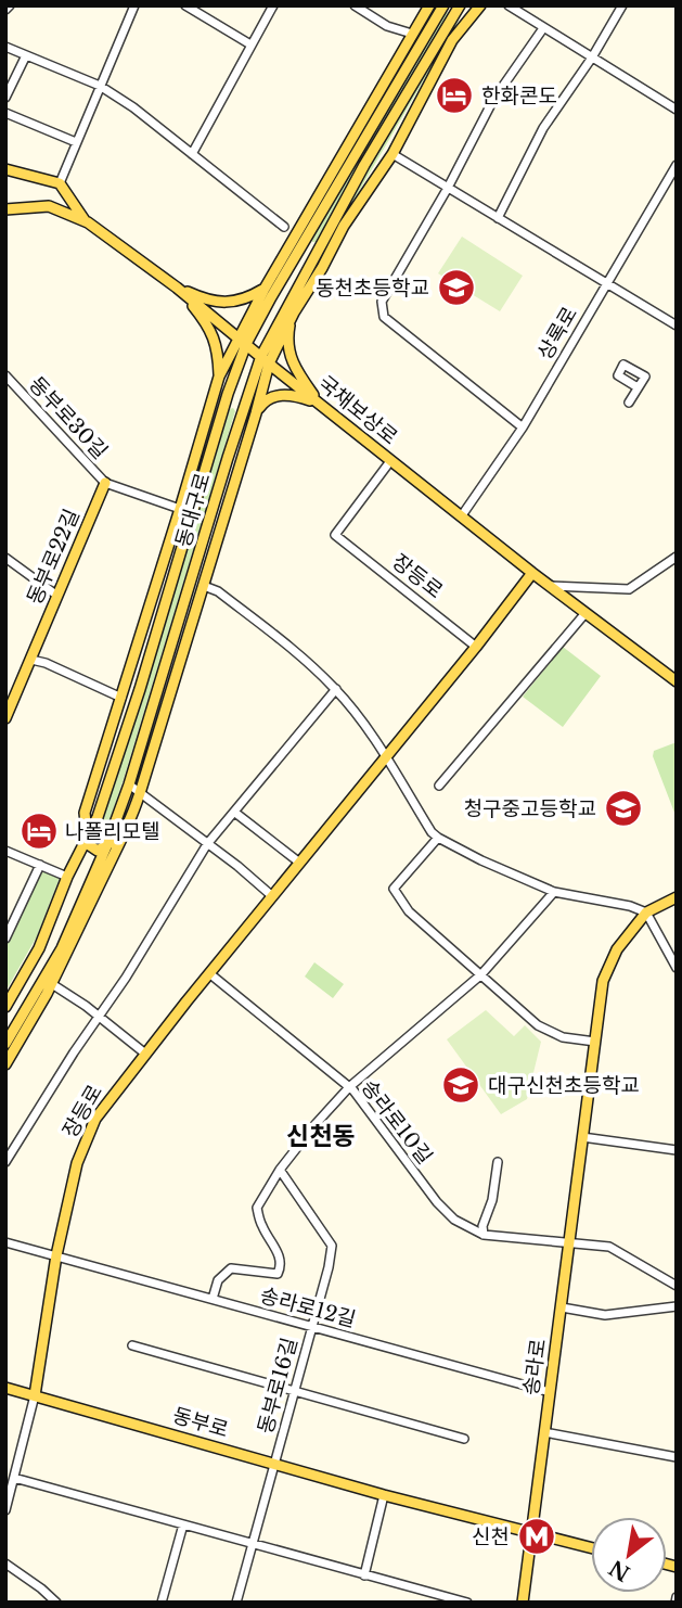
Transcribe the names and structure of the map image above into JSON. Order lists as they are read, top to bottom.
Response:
{
  "streets": {
    "main road": [
      "국채보상로",
      "동대구로",
      "동부로22길",
      "장등로",
      "송라로",
      "동부로"
    ],
    "street": [
      "상록로",
      "동부로30길",
      "송라로10길",
      "송라로12길",
      "동부로16길"
    ]
  },
  "crossings": [
    ["상록로", "국채보상로"],
    ["국채보상로", "동대구로"],
    ["국채보상로", "장등로"],
    ["동부로30길", "동부로22길"],
    ["장등로", "송라로10길"],
    ["장등로", "송라로12길"],
    ["장등로", "동부로"],
    ["송라로10길", "송라로"],
    ["송라로12길", "송라로"],
    ["송라로12길", "동부로16길"],
    ["송라로", "동부로"],
    ["동부로16길", "동부로"]
  ],
  "districts": ["신천동"],
  "places": {
    "hotel": ["한화콘도", "나폴리모텔"],
    "school or university": ["동천초등학교", "청구중고등학교", "대구신천초등학교"],
    "metro station": ["신천"]
  },
  "north": "bottom left"
}
